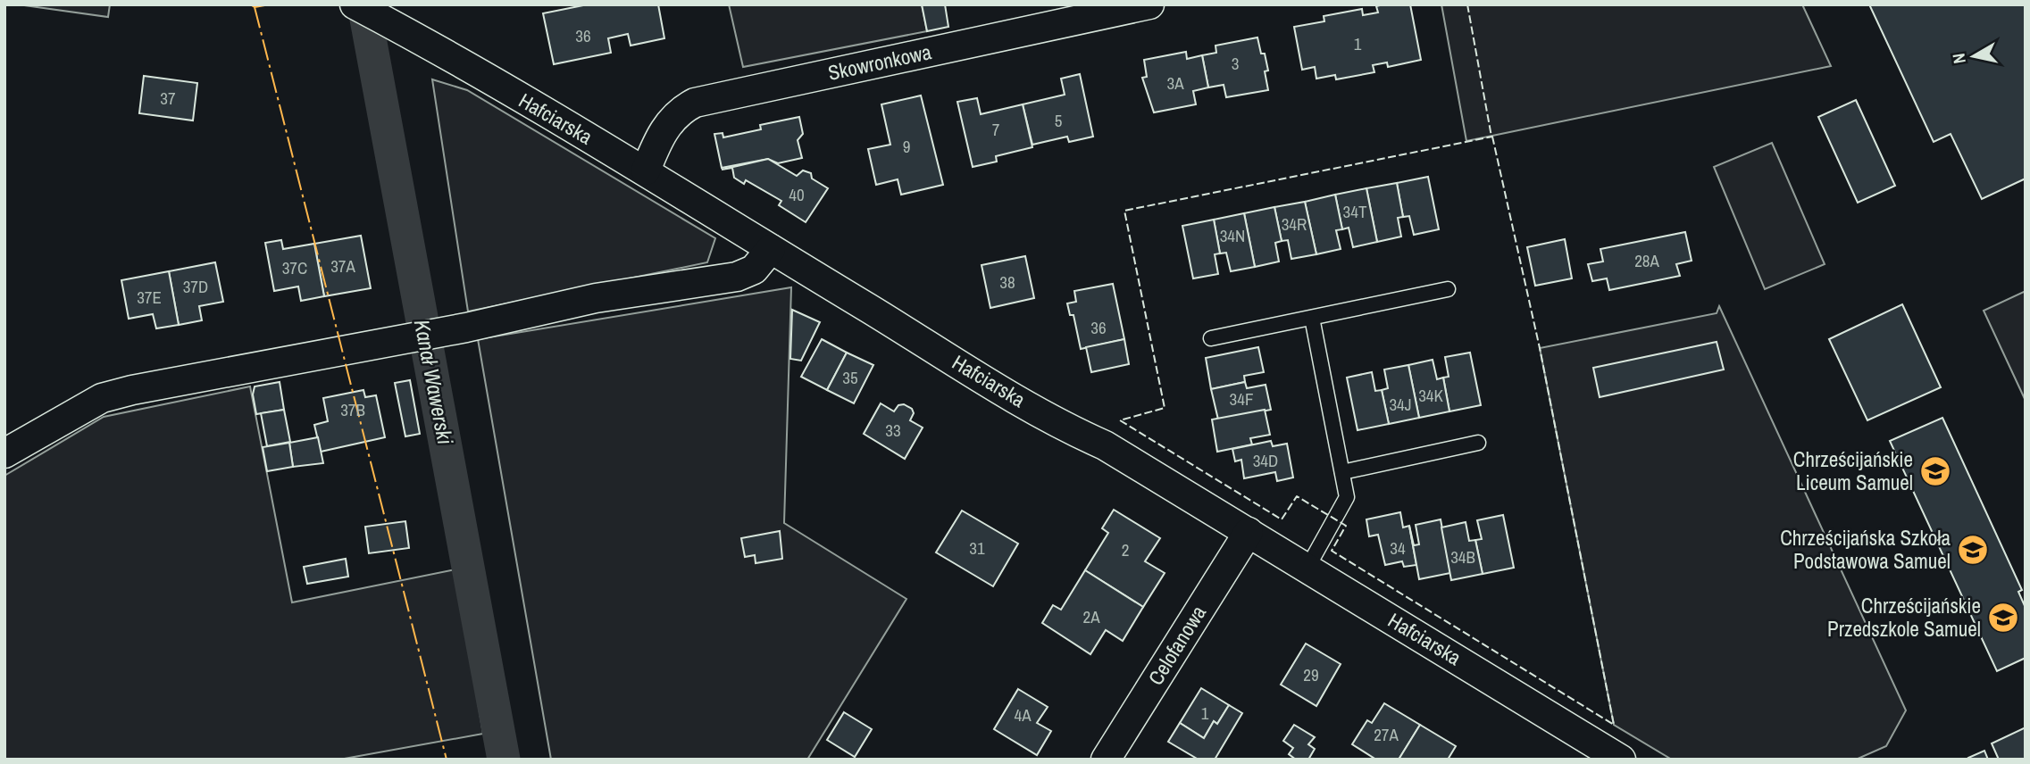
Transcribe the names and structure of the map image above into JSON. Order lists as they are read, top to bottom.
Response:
{
  "streets": {
    "street": ["Skowronkowa", "Hafciarska", "Celofanowa"]
  },
  "crossings": [
    ["Skowronkowa", "Hafciarska"],
    ["Hafciarska", "Celofanowa"]
  ],
  "water": ["Kanał Wawerski"],
  "places": {
    "school or university": ["Chrześcijańskie Liceum Samuel", "Chrześcijańska Szkoła Podstawowa Samuel", "Chrześcijańskie Przedszkole Samuel"]
  },
  "house_numbers": [
    "36",
    "1",
    "3",
    "3A",
    "37",
    "5",
    "7",
    "9",
    "40",
    "34T",
    "34R",
    "34N",
    "28A",
    "37A",
    "37C",
    "38",
    "37D",
    "37E",
    "36",
    "35",
    "34K",
    "34F",
    "34J",
    "37B",
    "33",
    "34D",
    "31",
    "34",
    "2",
    "34B",
    "2A",
    "29",
    "1",
    "4A",
    "27A"
  ],
  "north": "left"
}
